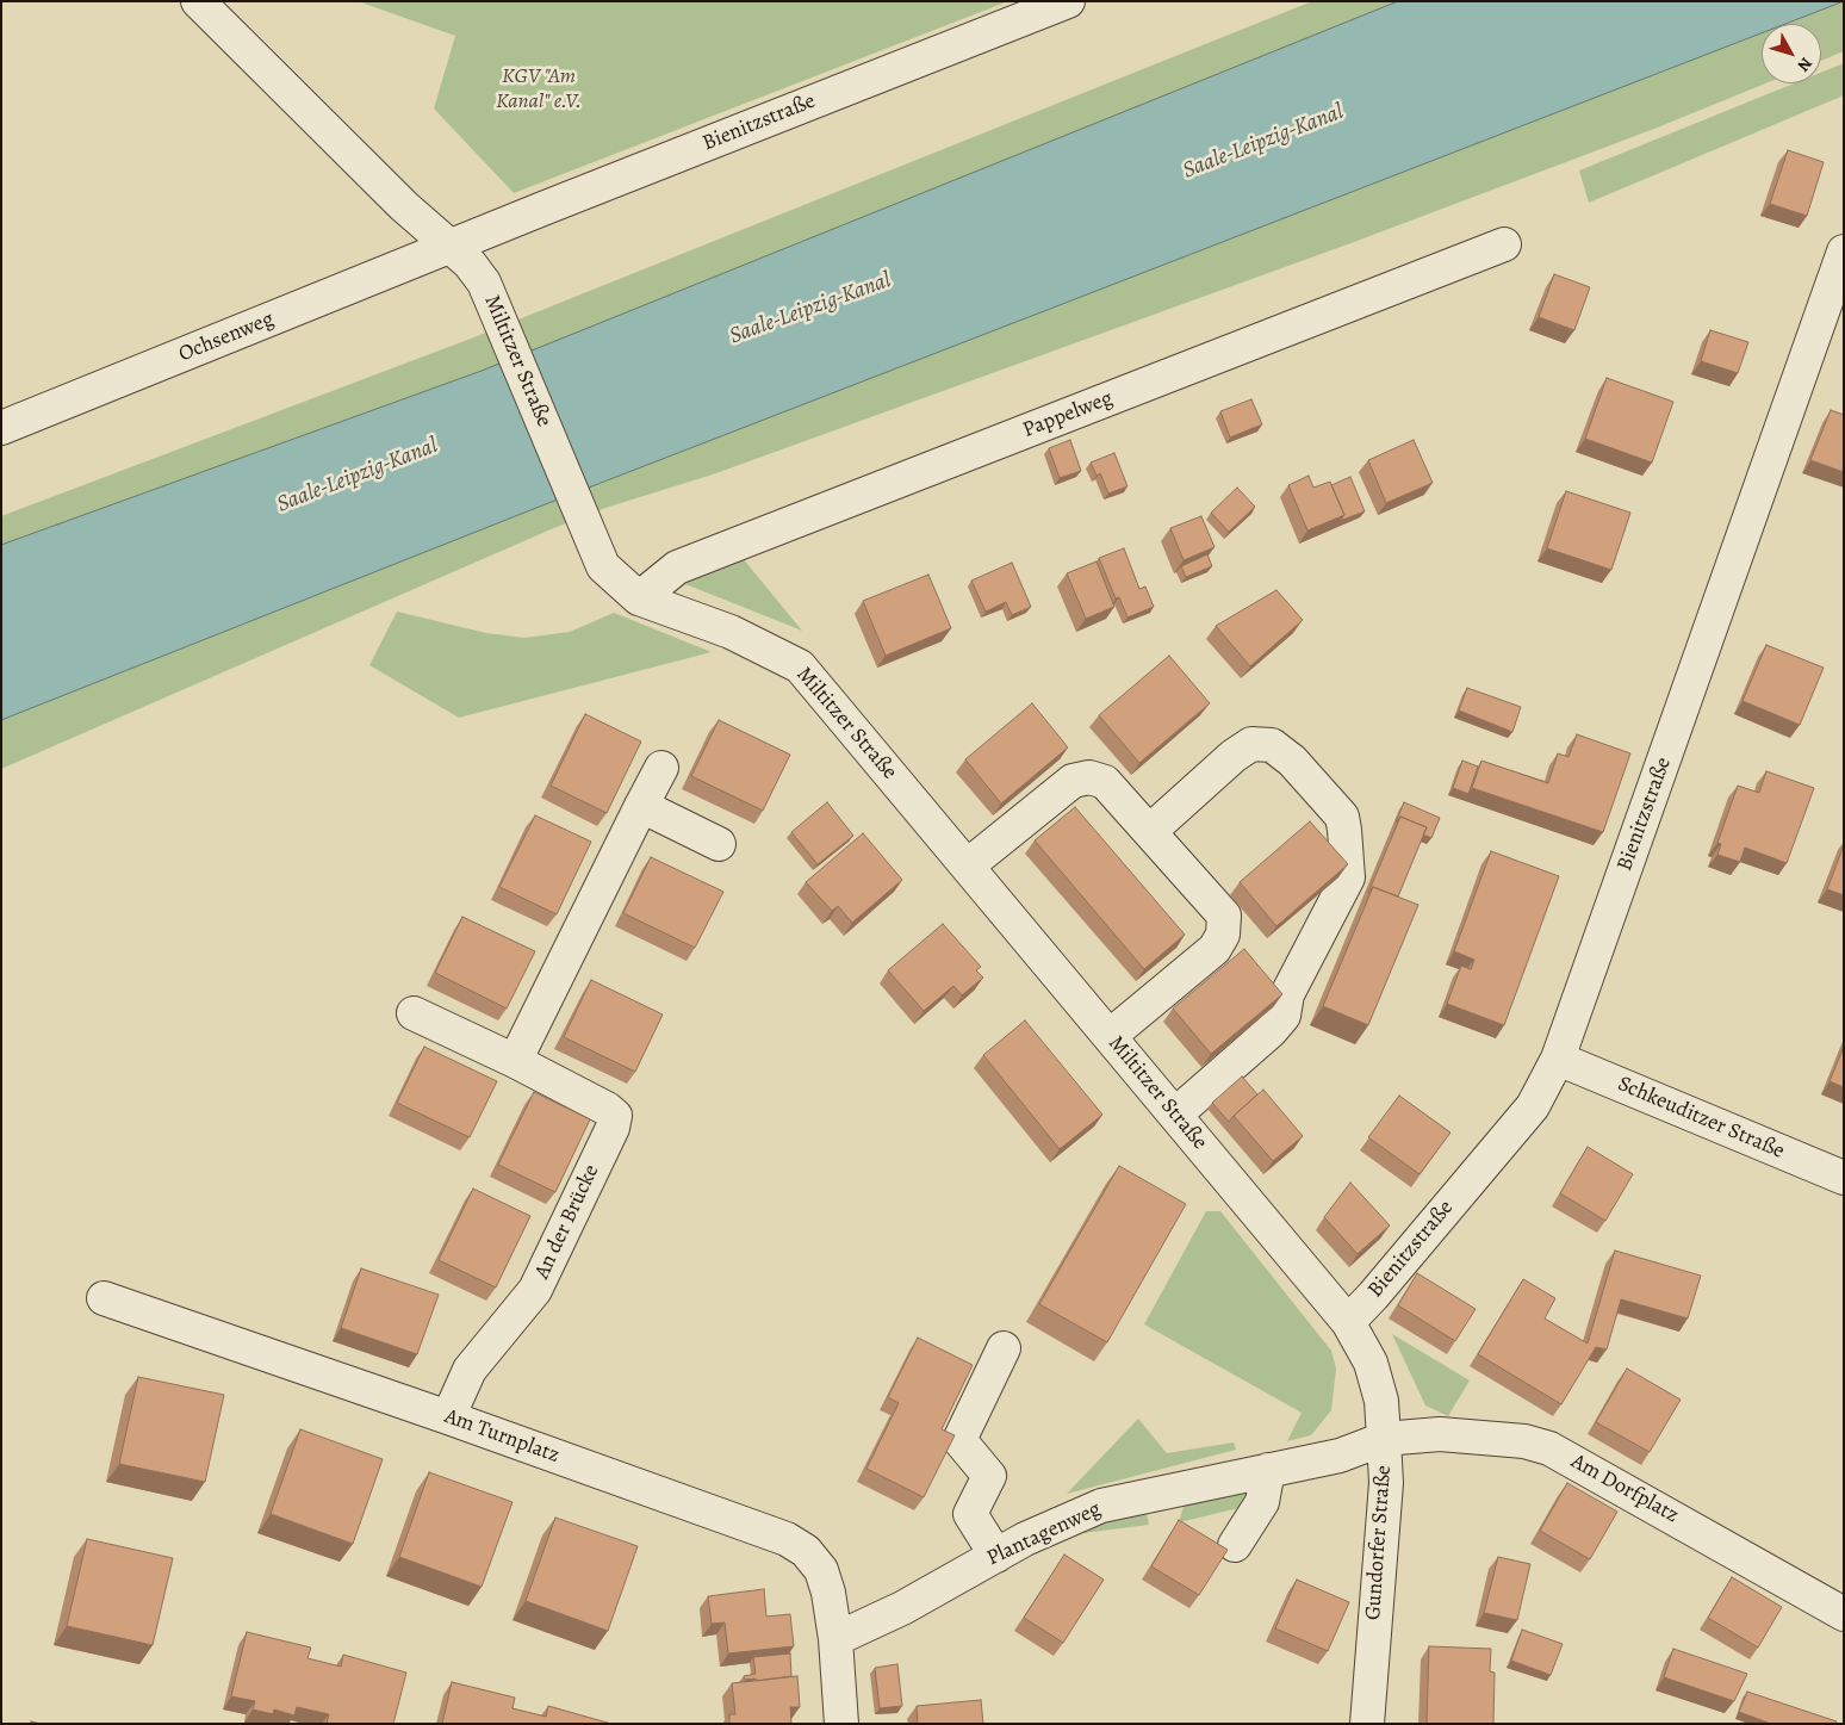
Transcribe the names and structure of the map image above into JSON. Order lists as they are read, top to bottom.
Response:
{
  "streets": {
    "street": [
      "Bienitzstraße",
      "Ochsenweg",
      "Miltitzer Straße",
      "Pappelweg",
      "Schkeuditzer Straße",
      "An der Brücke",
      "Am Turnplatz",
      "Am Dorfplatz",
      "Plantagenweg",
      "Gundorfer Straße"
    ]
  },
  "crossings": [
    ["Bienitzstraße", "Ochsenweg"],
    ["Bienitzstraße", "Miltitzer Straße"],
    ["Bienitzstraße", "Schkeuditzer Straße"],
    ["Ochsenweg", "Miltitzer Straße"],
    ["Miltitzer Straße", "Pappelweg"],
    ["Miltitzer Straße", "Gundorfer Straße"],
    ["An der Brücke", "Am Turnplatz"],
    ["Am Turnplatz", "Plantagenweg"],
    ["Am Dorfplatz", "Plantagenweg"],
    ["Am Dorfplatz", "Gundorfer Straße"],
    ["Plantagenweg", "Gundorfer Straße"]
  ],
  "water": ["Saale-Leipzig-Kanal"],
  "parks": ["KGV \"Am Kanal\" e.V."],
  "north": "bottom right"
}
